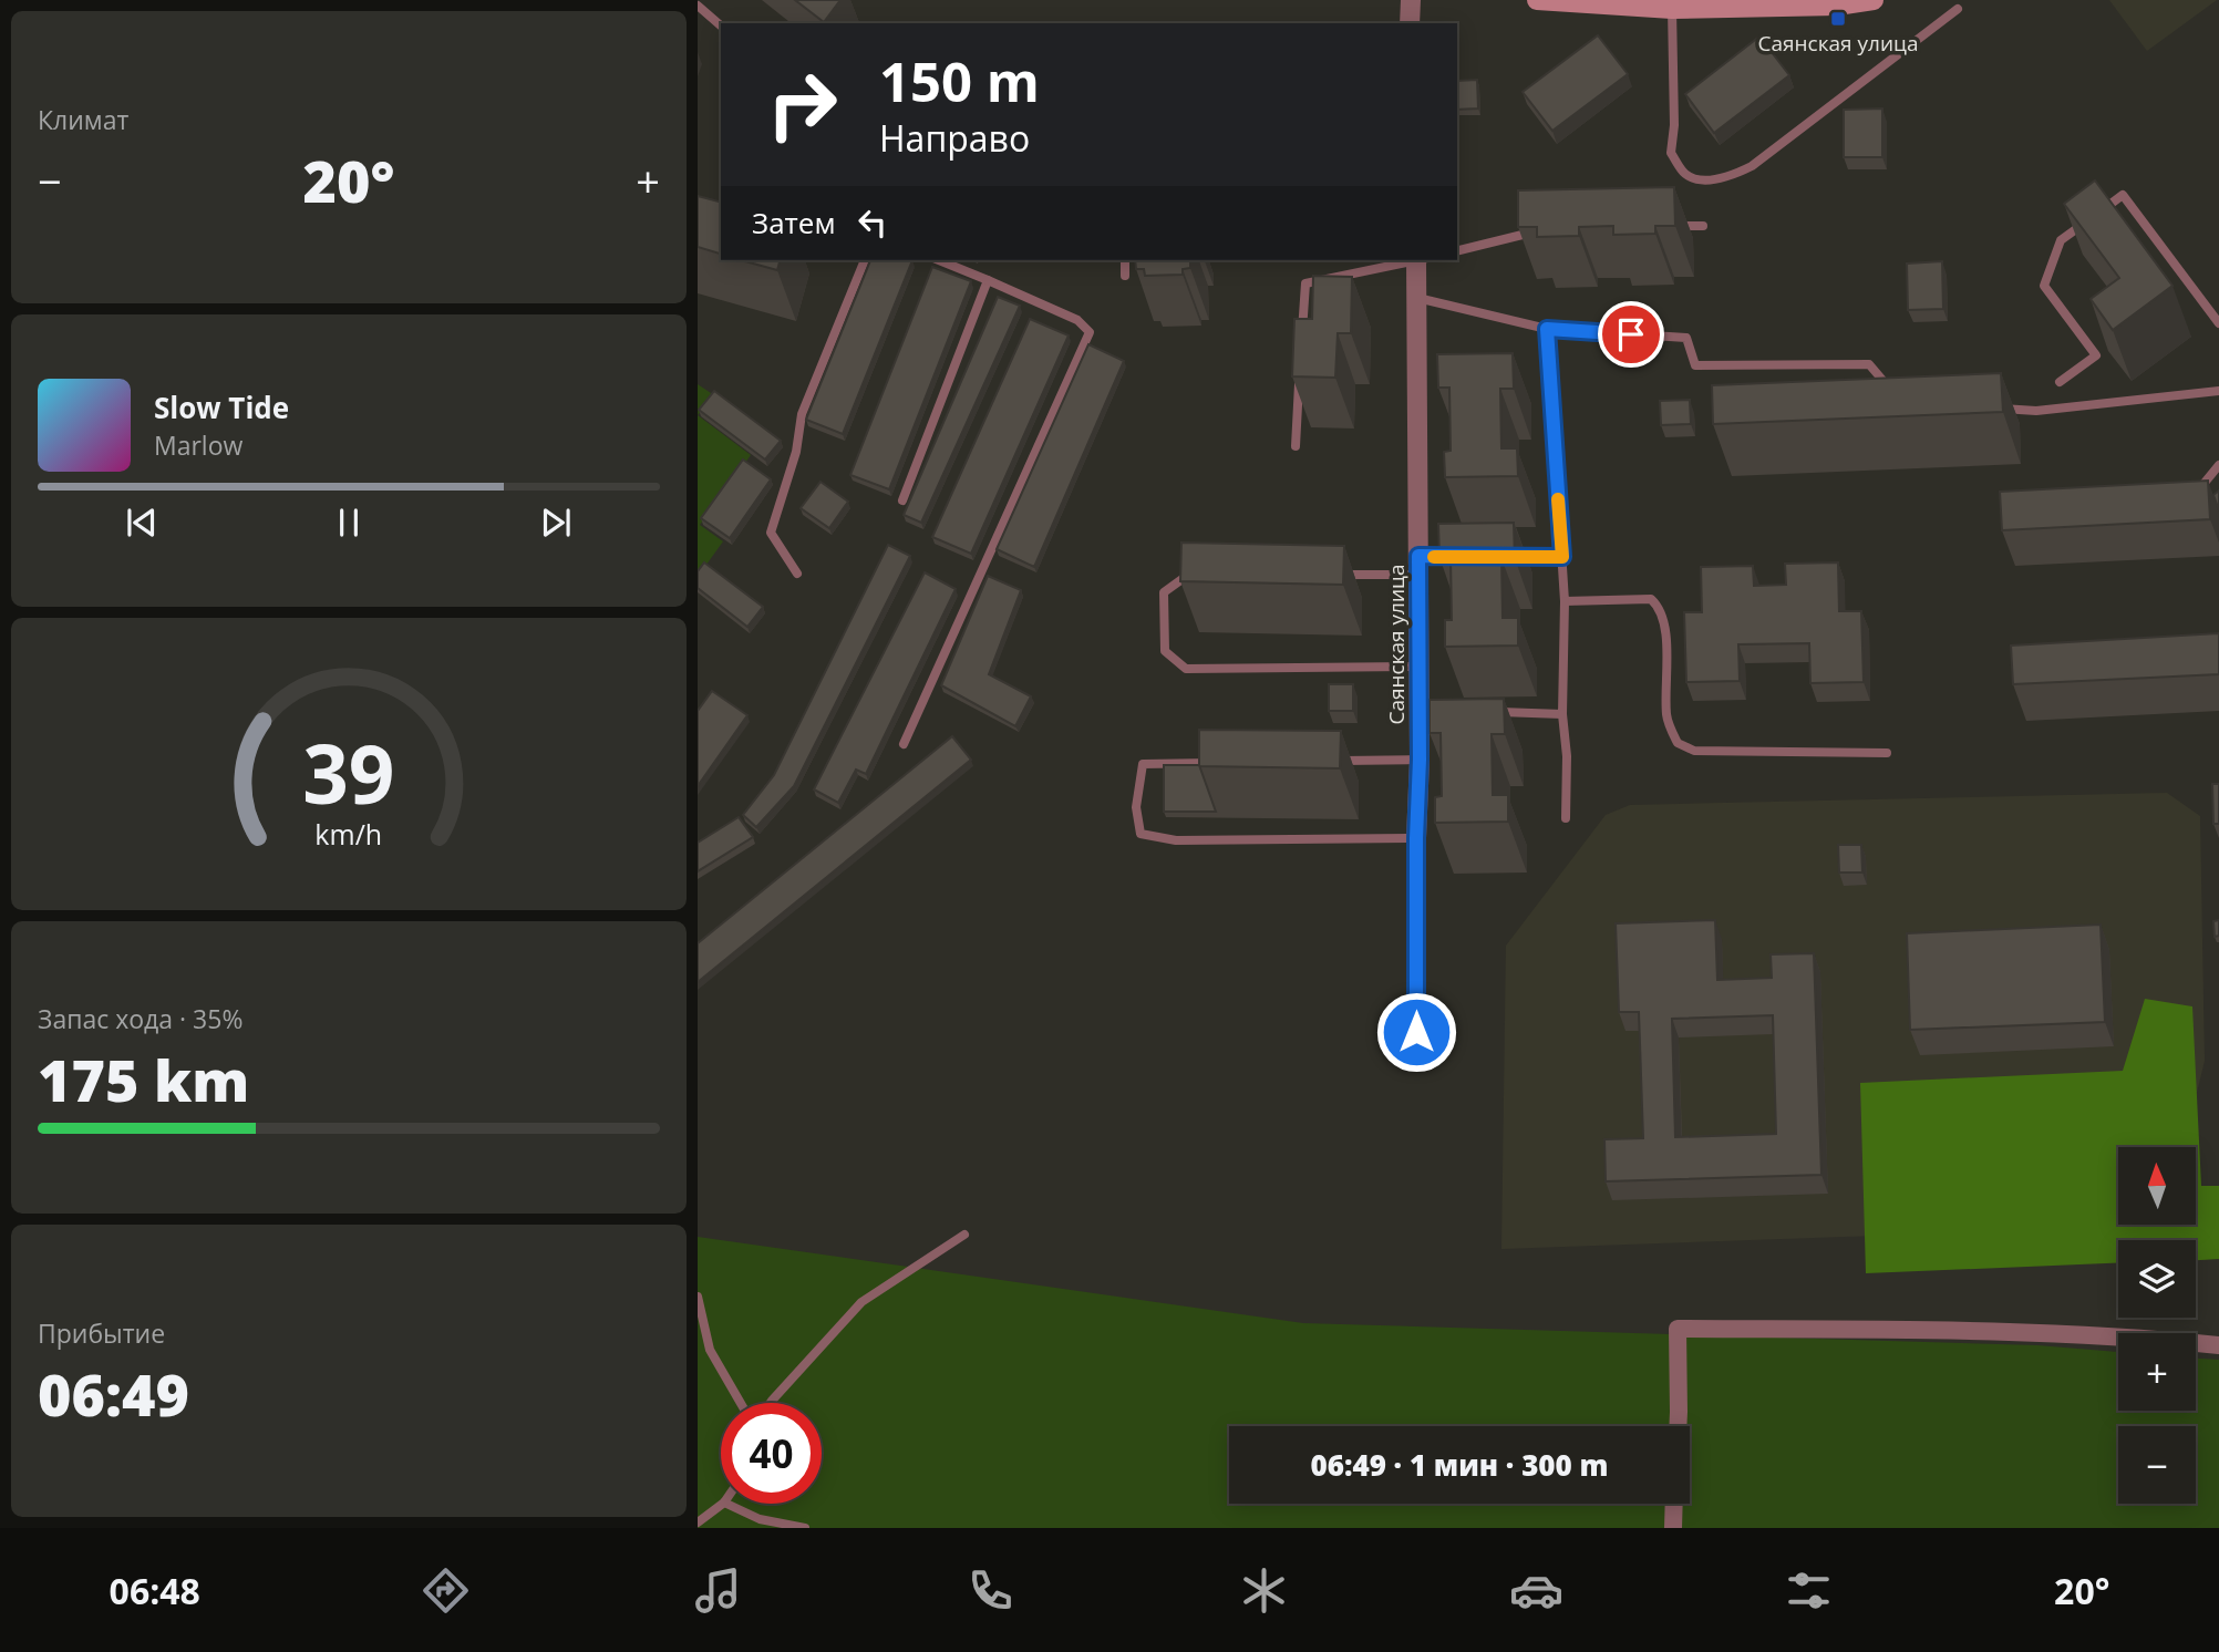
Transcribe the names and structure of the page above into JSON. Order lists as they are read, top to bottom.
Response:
{
  "streets": {
    "street": ["Саянская улица"]
  },
  "places": {
    "transit": ["Саянская улица"]
  },
  "north": "top",
  "page": {
    "tile": [
      "Климат",
      ["Запас хода · 35%", "175 km"],
      ["Прибытие", "06:49"]
    ],
    "turn": ["150 m", "Направо"],
    "heat": ["−", "20°", "+"],
    "then": "Затем",
    "song": ["Slow Tide", "Marlow"],
    "map_buttons": ["+", "−"],
    "limit": "40",
    "trip": "06:49 · 1 мин · 300 m",
    "tabs": ["06:48", "20°"],
    "gauge": ["39", "km/h"]
  }
}
